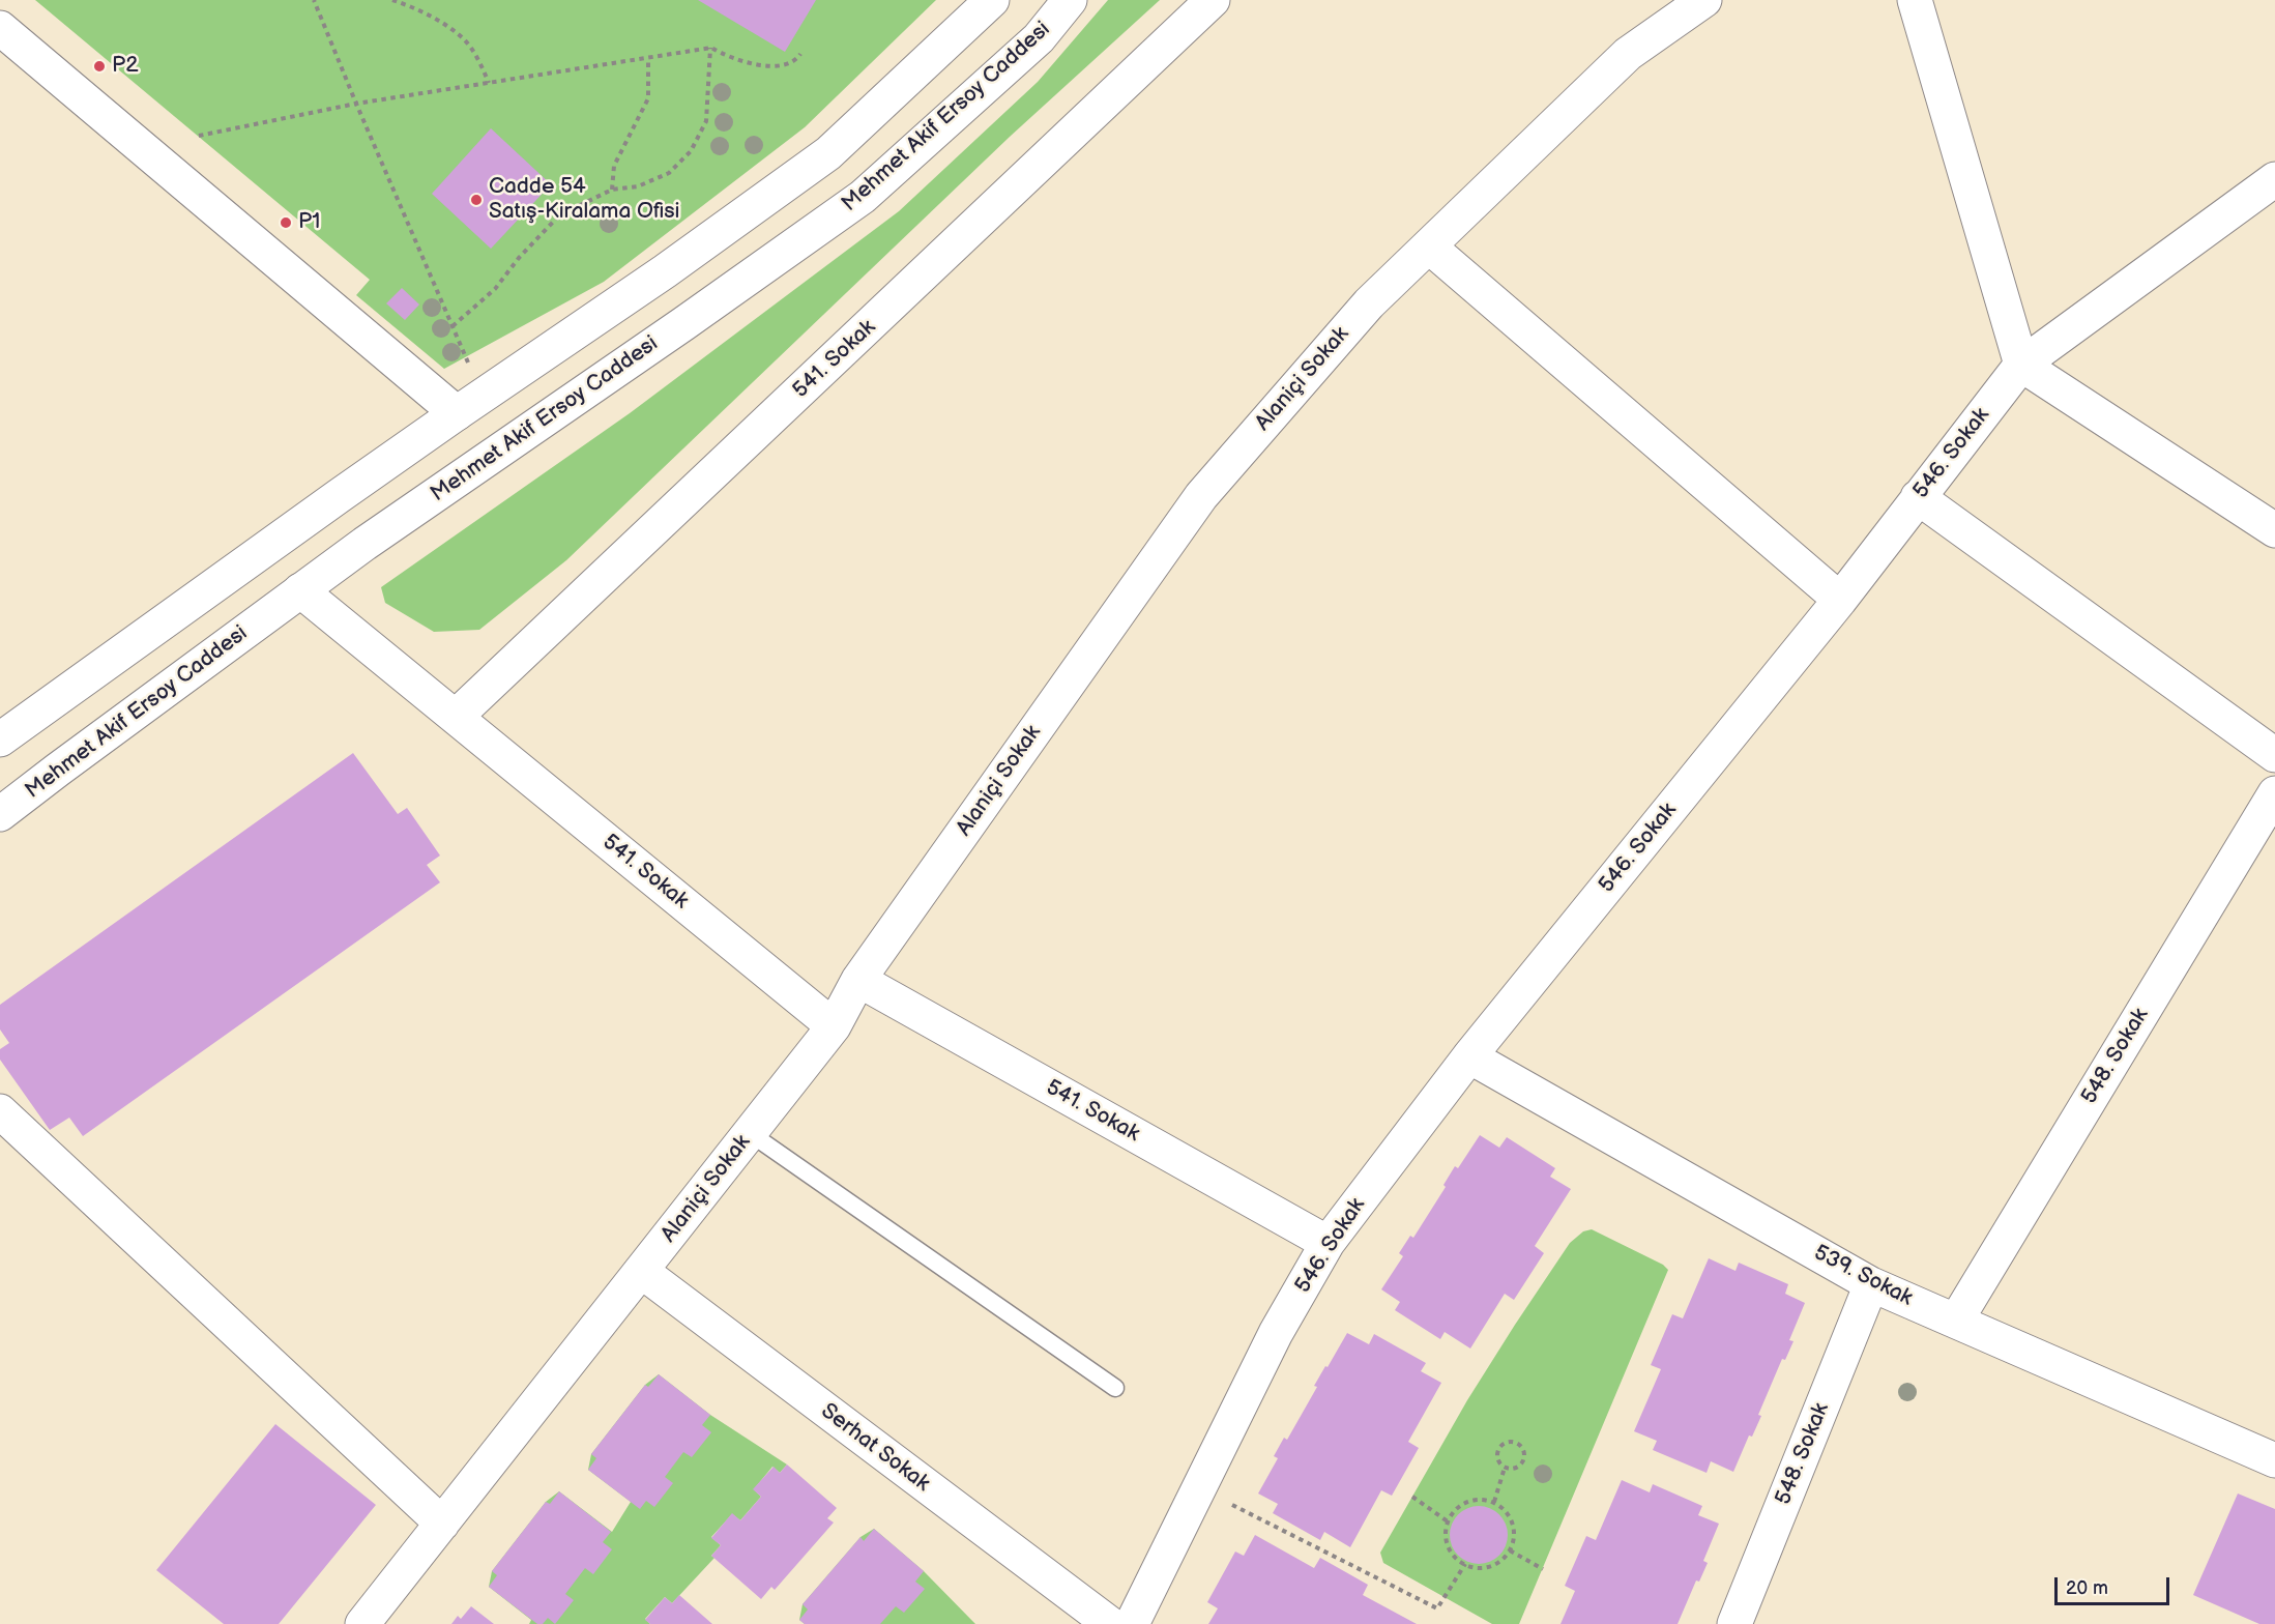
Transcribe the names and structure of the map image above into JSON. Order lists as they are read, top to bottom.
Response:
{
  "streets": {
    "street": [
      "Mehmet Akif Ersoy Caddesi",
      "541. Sokak",
      "Alaniçi Sokak",
      "546. Sokak",
      "548. Sokak",
      "539. Sokak",
      "Serhat Sokak"
    ]
  },
  "crossings": [
    ["Mehmet Akif Ersoy Caddesi", "541. Sokak"],
    ["541. Sokak", "Alaniçi Sokak"],
    ["541. Sokak", "546. Sokak"],
    ["Alaniçi Sokak", "Serhat Sokak"],
    ["546. Sokak", "539. Sokak"],
    ["548. Sokak", "539. Sokak"]
  ],
  "places": ["P2", "Cadde 54 Satış-Kiralama Ofisi", "P1"],
  "scale_bar": "20 m"
}
